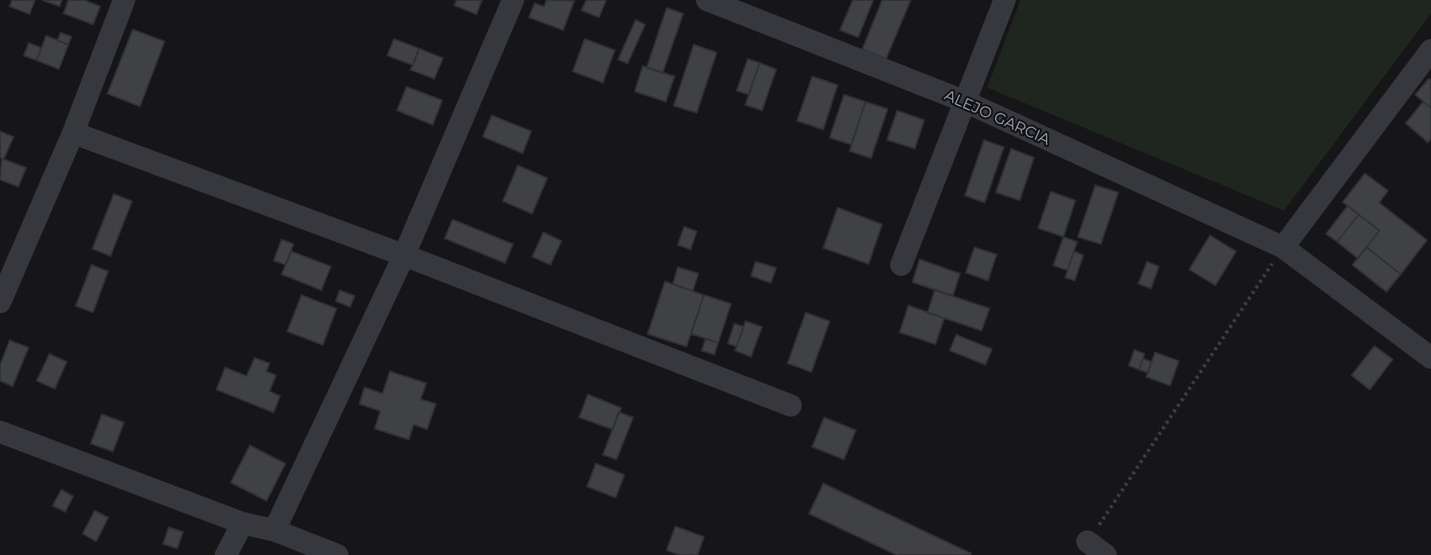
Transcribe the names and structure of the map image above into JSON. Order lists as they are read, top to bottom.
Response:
{
  "streets": {
    "street": ["ALEJO GARCIA"]
  }
}
